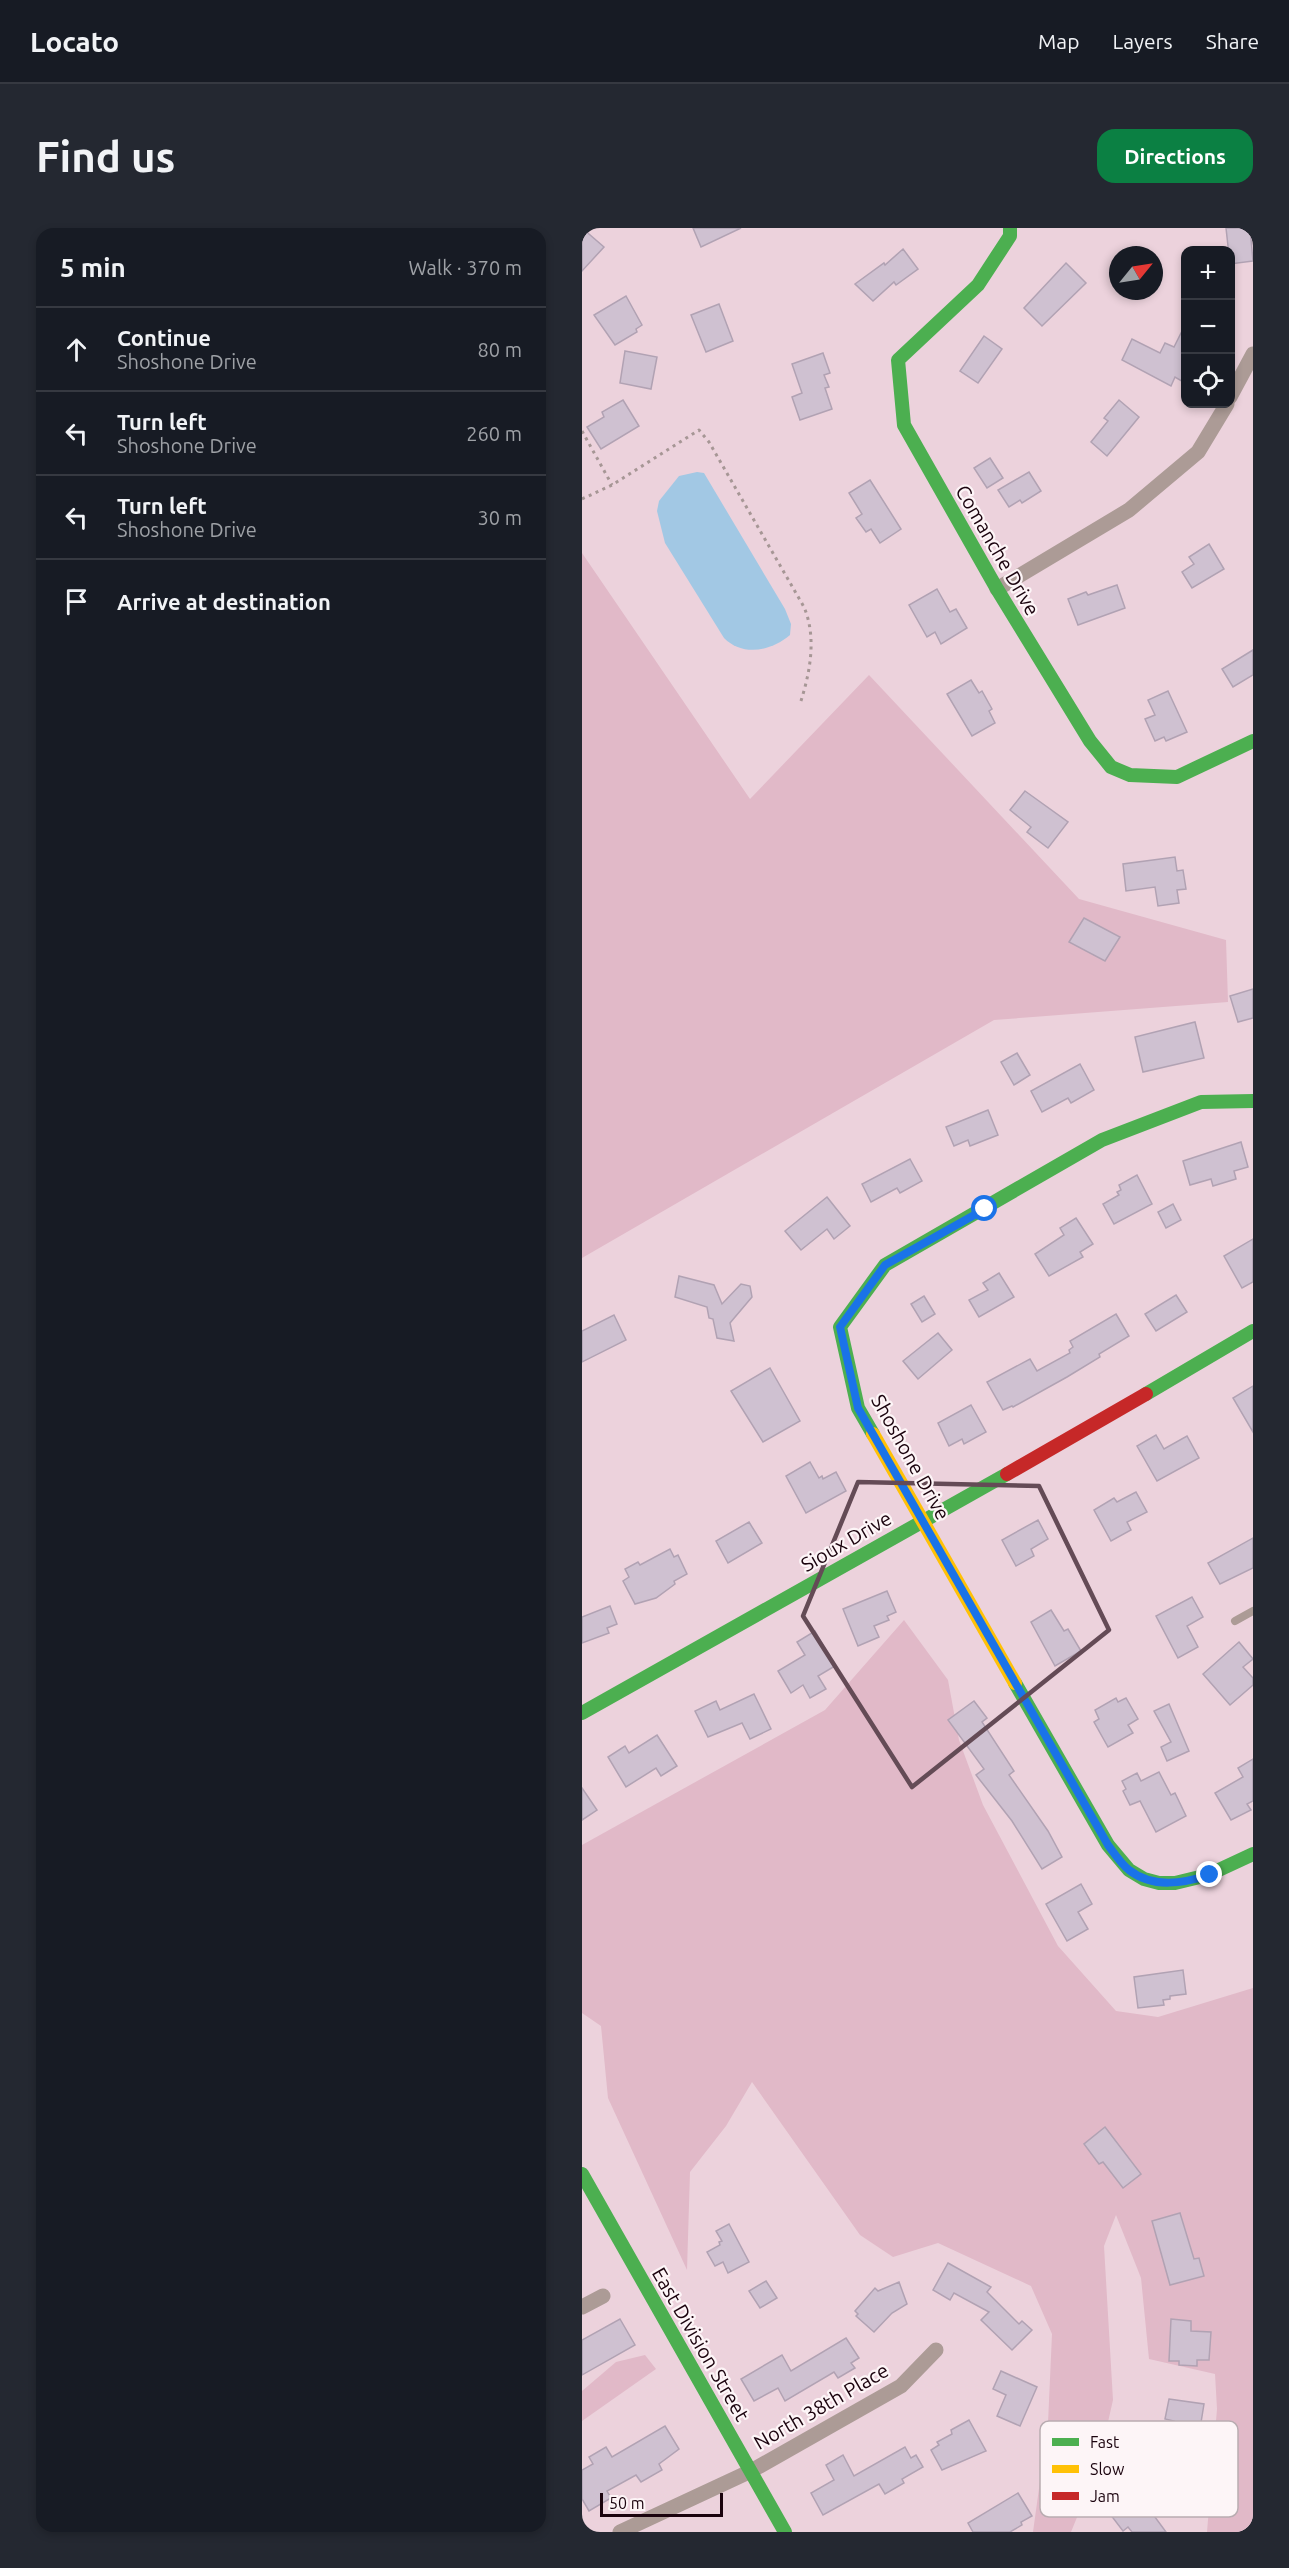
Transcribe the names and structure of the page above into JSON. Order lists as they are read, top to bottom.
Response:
{
  "streets": {
    "street": [
      "Comanche Drive",
      "Shoshone Drive",
      "Sioux Drive",
      "East Division Street",
      "North 38th Place"
    ]
  },
  "crossings": [
    ["Shoshone Drive", "Sioux Drive"],
    ["East Division Street", "North 38th Place"]
  ],
  "legend": ["Fast", "Slow", "Jam"],
  "scale_bar": "50 m",
  "north": "top right",
  "page": {
    "header": "Locato",
    "nav": ["Map", "Layers", "Share"],
    "buttons": "Directions",
    "title": "Find us",
    "heading": ["5 min", "Walk · 370 m"],
    "map_buttons": ["+", "−"],
    "list": [
      ["Continue", "Shoshone Drive", "80 m"],
      ["Turn left", "Shoshone Drive", "260 m"],
      ["Turn left", "Shoshone Drive", "30 m"],
      "Arrive at destination"
    ],
    "scale": "50 m"
  }
}
